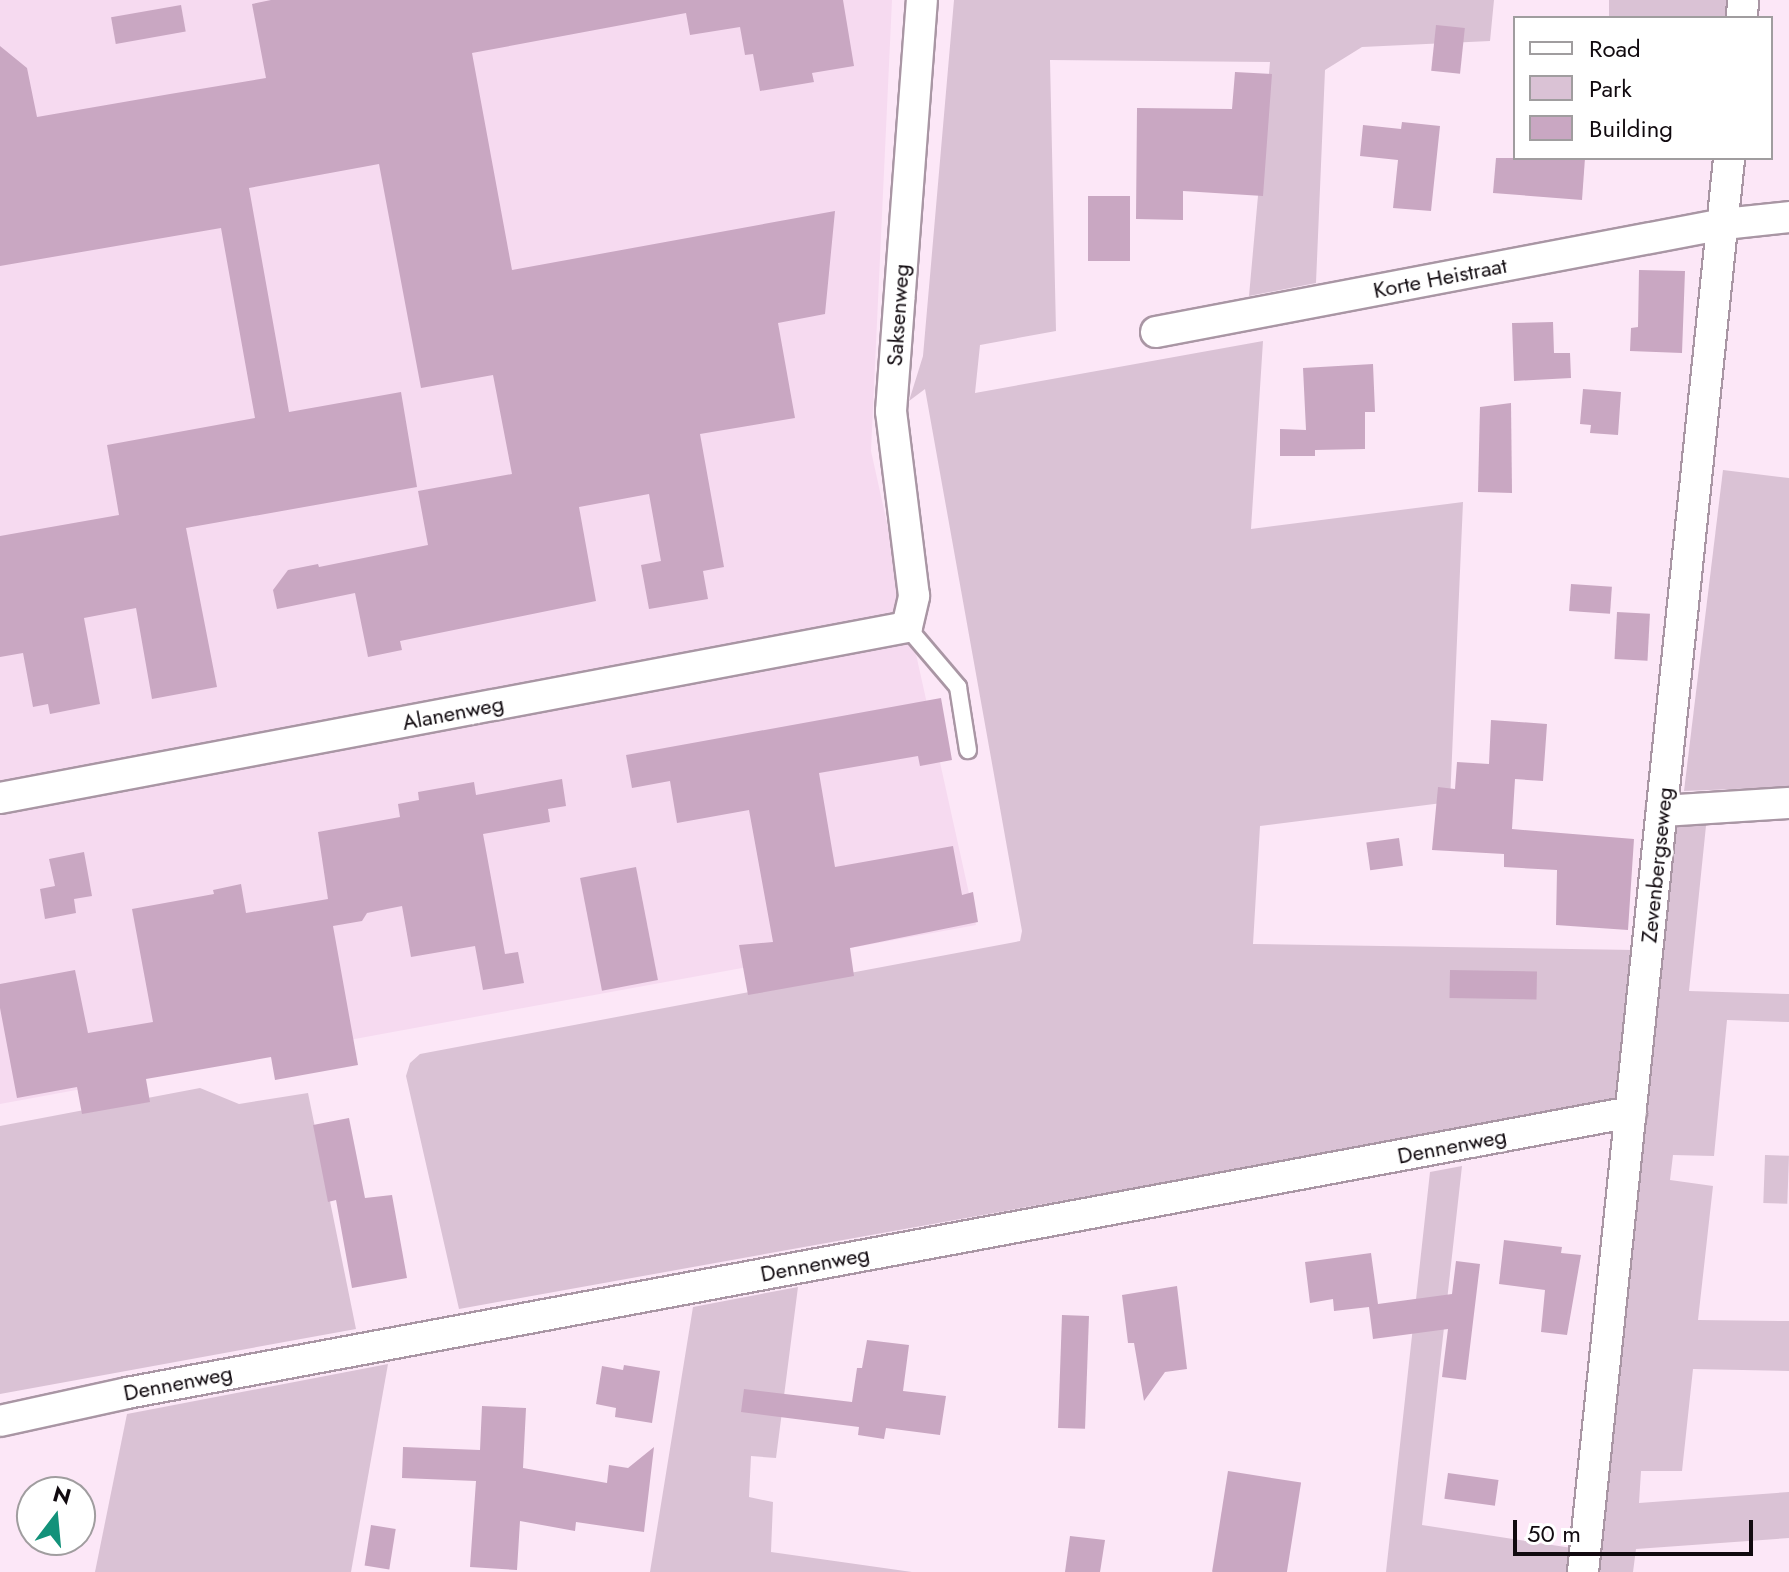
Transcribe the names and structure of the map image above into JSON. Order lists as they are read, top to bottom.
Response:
{
  "streets": {
    "street": [
      "Korte Heistraat",
      "Saksenweg",
      "Alanenweg",
      "Zevenbergseweg",
      "Dennenweg"
    ]
  },
  "crossings": [
    ["Korte Heistraat", "Zevenbergseweg"],
    ["Saksenweg", "Alanenweg"],
    ["Zevenbergseweg", "Dennenweg"]
  ],
  "legend": ["Road", "Park", "Building"],
  "scale_bar": "50 m",
  "north": "top"
}
